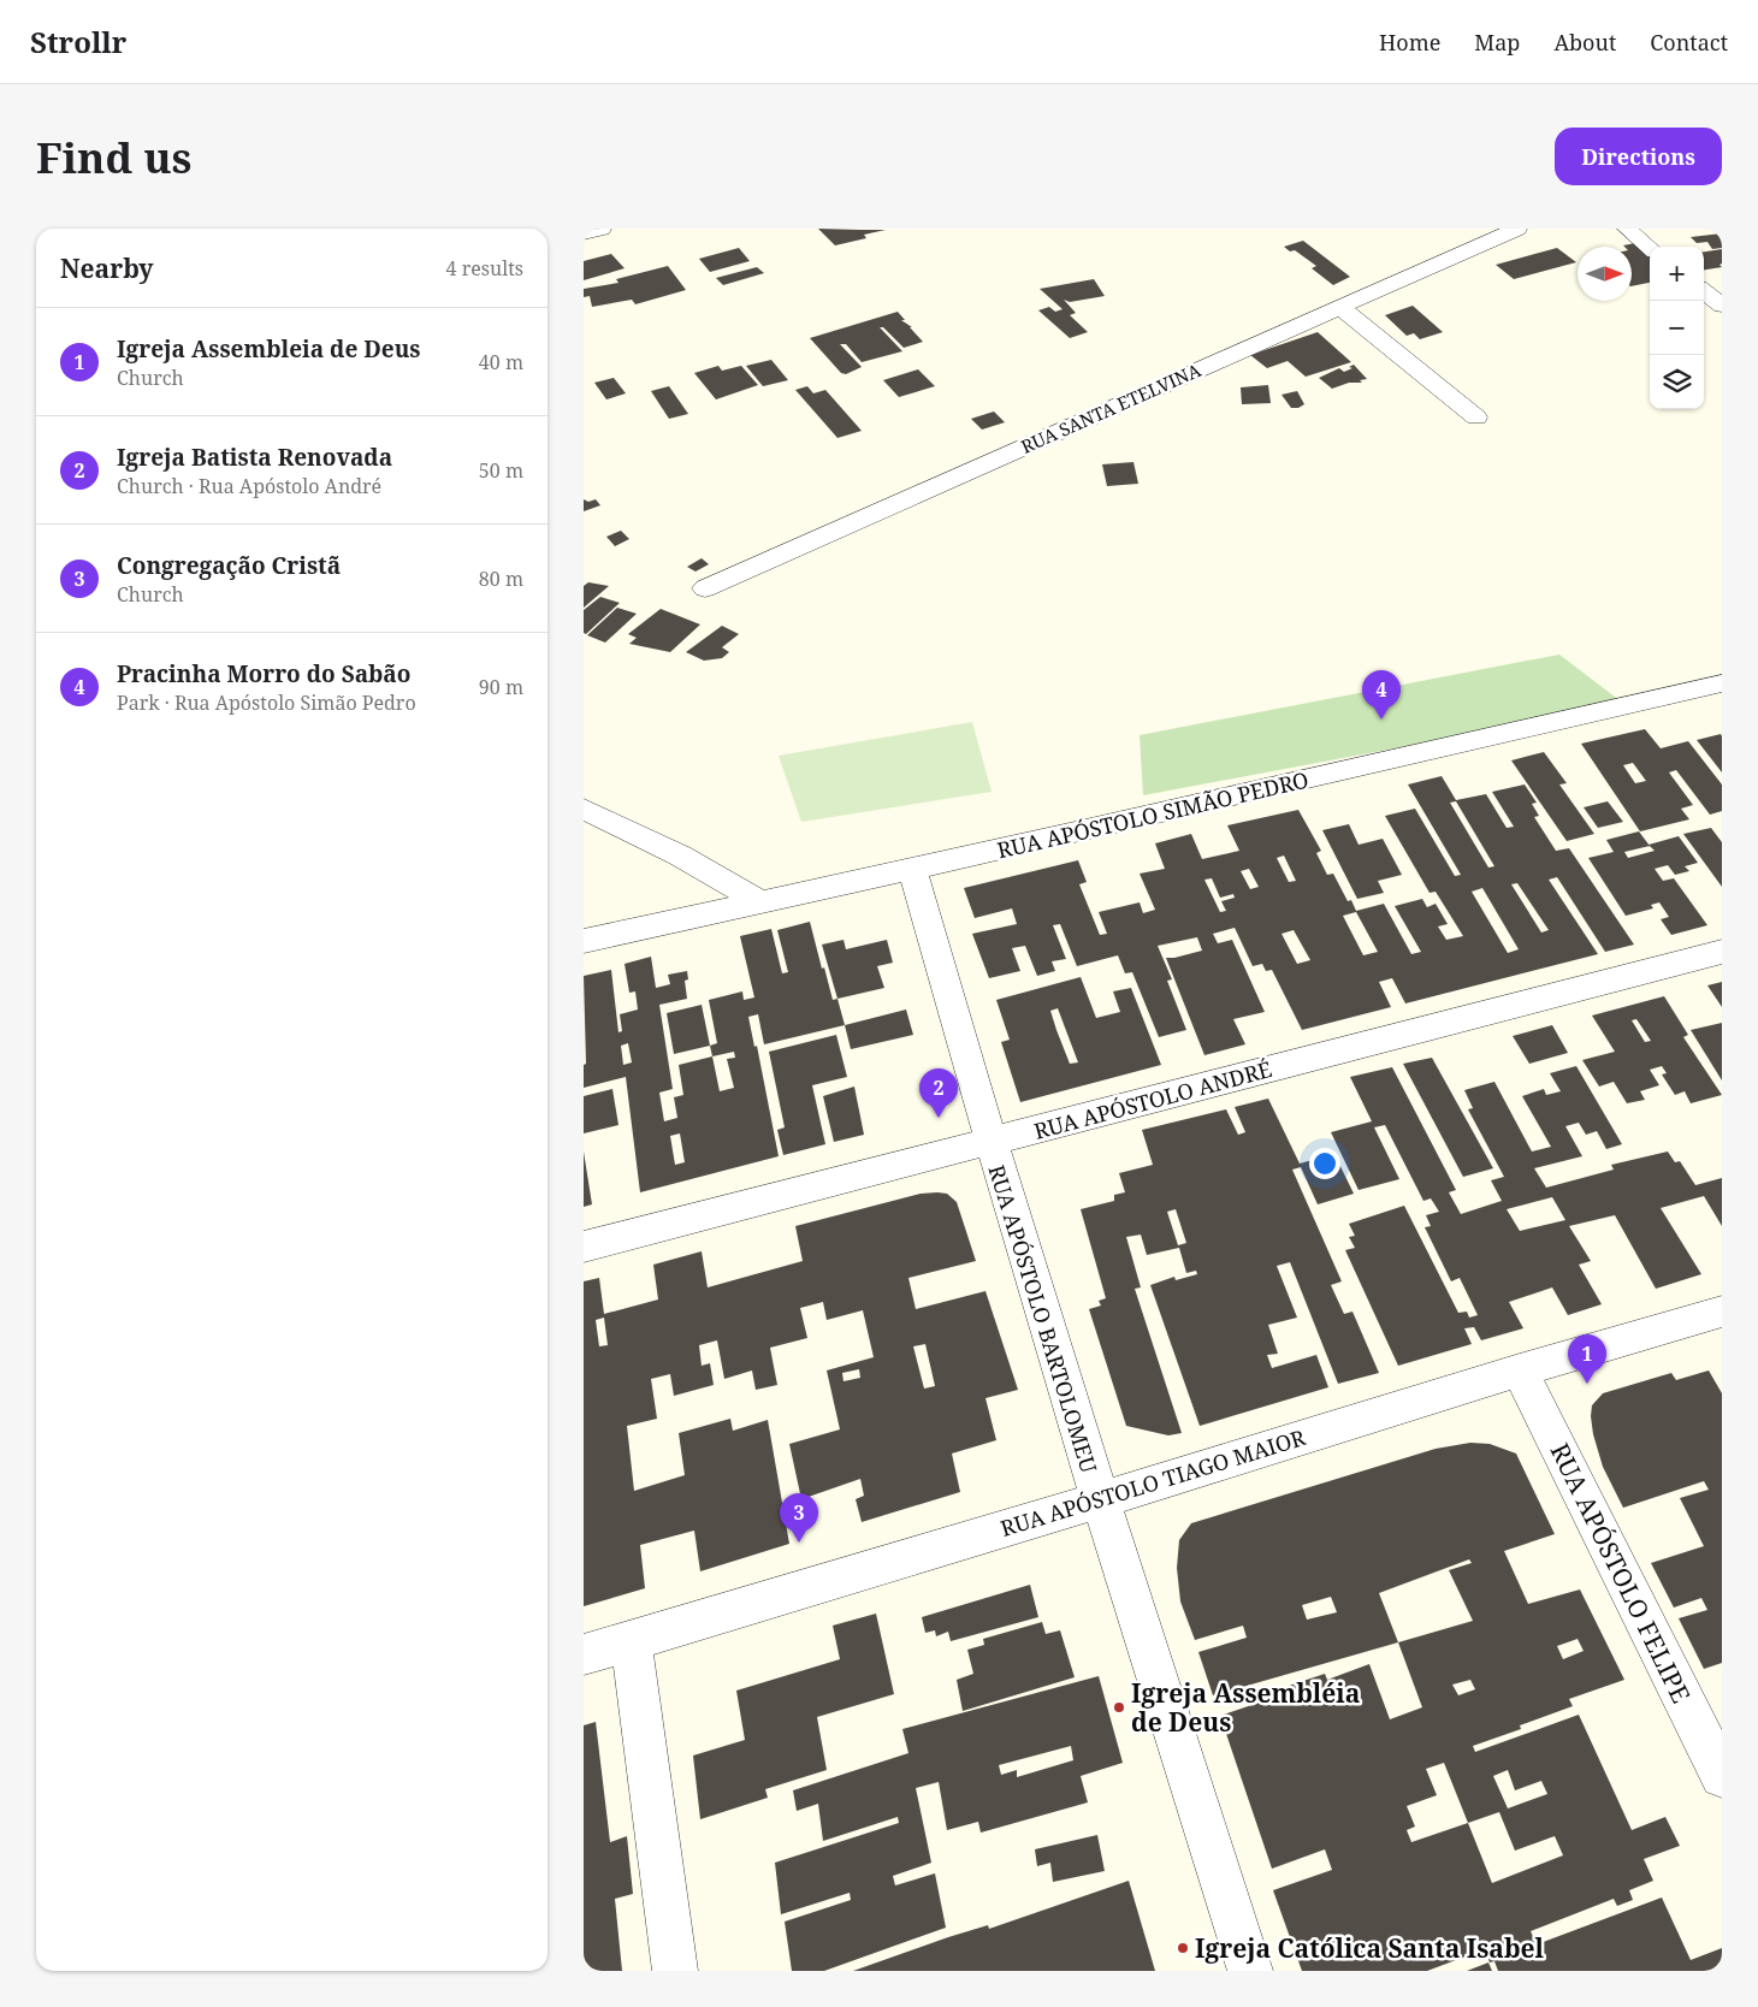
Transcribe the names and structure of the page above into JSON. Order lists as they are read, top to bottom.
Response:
{
  "streets": {
    "street": [
      "RUA SANTA ETELVINA",
      "RUA APÓSTOLO SIMÃO PEDRO",
      "RUA APÓSTOLO ANDRÉ",
      "RUA APÓSTOLO BARTOLOMEU",
      "RUA APÓSTOLO TIAGO MAIOR",
      "RUA APÓSTOLO FELIPE"
    ]
  },
  "crossings": [
    ["RUA APÓSTOLO SIMÃO PEDRO", "RUA APÓSTOLO BARTOLOMEU"],
    ["RUA APÓSTOLO ANDRÉ", "RUA APÓSTOLO BARTOLOMEU"],
    ["RUA APÓSTOLO BARTOLOMEU", "RUA APÓSTOLO TIAGO MAIOR"],
    ["RUA APÓSTOLO TIAGO MAIOR", "RUA APÓSTOLO FELIPE"]
  ],
  "places": ["Igreja Assembléia de Deus", "Igreja Católica Santa Isabel"],
  "north": "right",
  "page": {
    "header": "Strollr",
    "nav": [
      "Home",
      "Map",
      "About",
      "Contact"
    ],
    "buttons": "Directions",
    "title": "Find us",
    "heading": ["Nearby", "4 results"],
    "map_buttons": ["+", "−"],
    "list": [
      {
        "mark": "1",
        "name": "Igreja Assembleia de Deus",
        "note": "Church",
        "value": "40 m"
      },
      {
        "mark": "2",
        "name": "Igreja Batista Renovada",
        "note": "Church · Rua Apóstolo André",
        "value": "50 m"
      },
      {
        "mark": "3",
        "name": "Congregação Cristã",
        "note": "Church",
        "value": "80 m"
      },
      {
        "mark": "4",
        "name": "Pracinha Morro do Sabão",
        "note": "Park · Rua Apóstolo Simão Pedro",
        "value": "90 m"
      }
    ],
    "pins": [
      "4",
      "2",
      "1",
      "3"
    ]
  }
}
